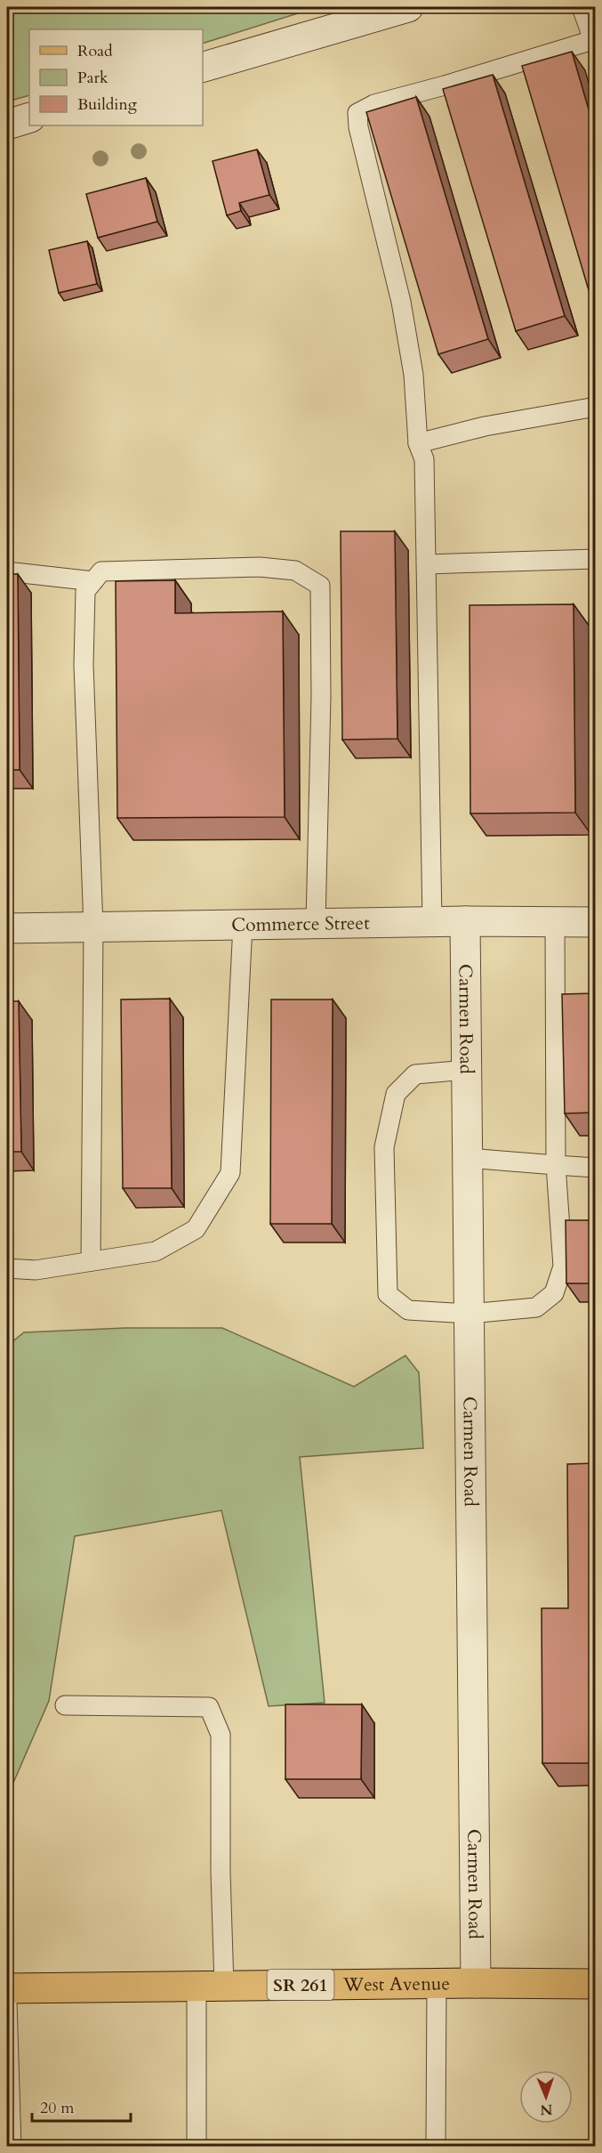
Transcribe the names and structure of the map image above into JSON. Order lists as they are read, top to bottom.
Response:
{
  "streets": {
    "main road": ["West Avenue", "SR 261"],
    "street": ["Commerce Street", "Carmen Road"]
  },
  "crossings": [
    ["Commerce Street", "Carmen Road"],
    ["Carmen Road", "West Avenue"]
  ],
  "legend": ["Road", "Park", "Building"],
  "scale_bar": "20 m",
  "north": "bottom"
}
